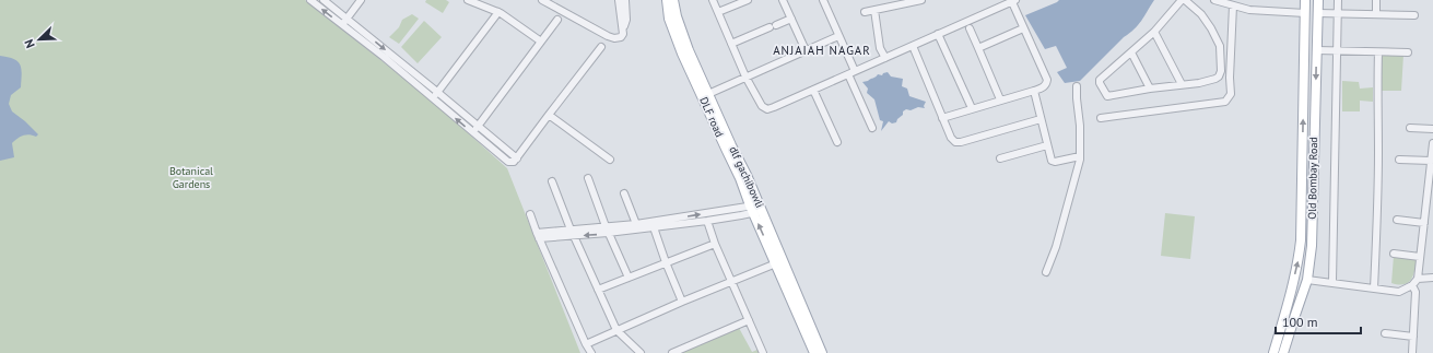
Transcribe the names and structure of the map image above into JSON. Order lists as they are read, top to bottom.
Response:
{
  "streets": {
    "main road": ["DLF road", "dlf gachibowli", "Old Bombay Road"]
  },
  "crossings": [
    ["DLF road", "dlf gachibowli"]
  ],
  "districts": ["ANJAIAH NAGAR"],
  "parks": ["Botanical Gardens"],
  "scale_bar": "100 m",
  "north": "bottom left"
}
